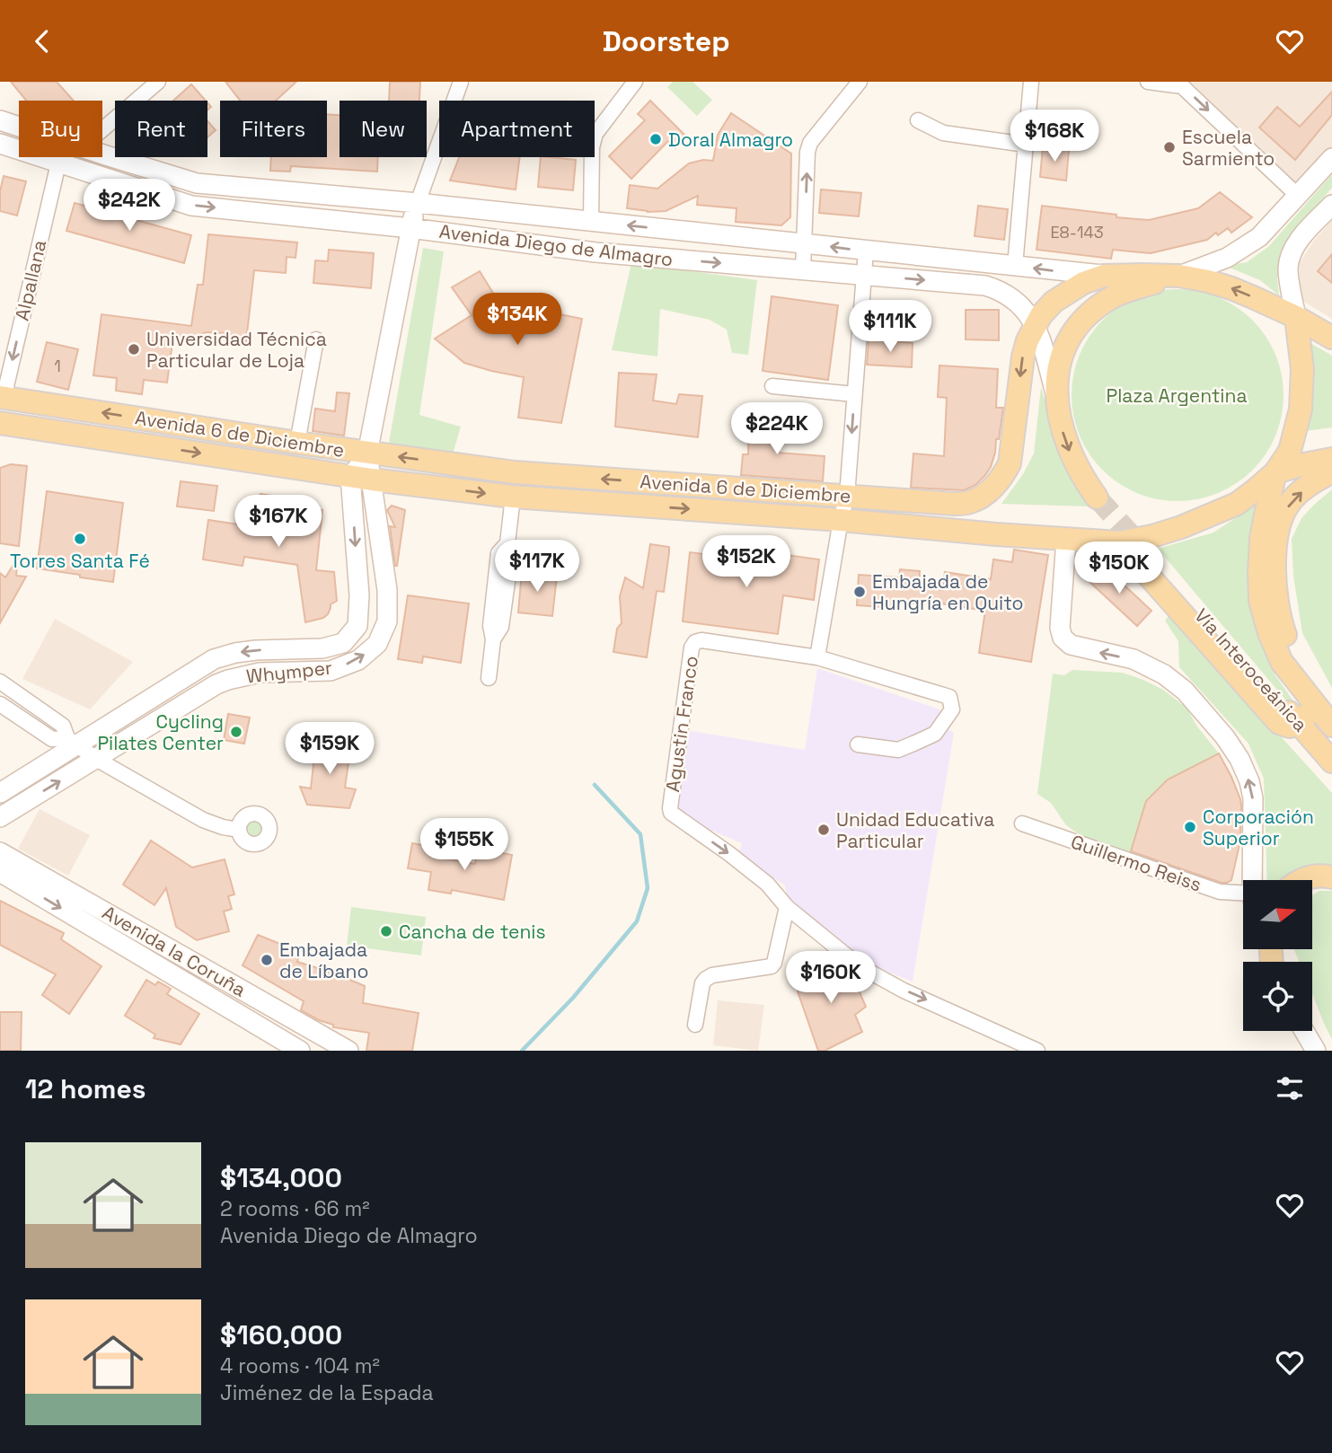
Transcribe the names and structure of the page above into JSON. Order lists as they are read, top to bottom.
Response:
{
  "streets": {
    "main road": [
      "Avenida Diego de Almagro",
      "Avenida 6 de Diciembre",
      "Vía Interoceánica",
      "Whymper",
      "Avenida la Coruña"
    ],
    "street": ["Alpallana", "Agustin Franco", "Guillermo Reiss"]
  },
  "crossings": [
    ["Avenida Diego de Almagro", "Alpallana"],
    ["Avenida Diego de Almagro", "Avenida 6 de Diciembre"],
    ["Alpallana", "Avenida 6 de Diciembre"],
    ["Avenida 6 de Diciembre", "Vía Interoceánica"],
    ["Avenida 6 de Diciembre", "Whymper"]
  ],
  "one_way": ["Alpallana"],
  "parks": ["Plaza Argentina"],
  "places": [
    "Doral Almagro",
    "Escuela Sarmiento",
    "Universidad Técnica Particular de Loja",
    "Torres Santa Fé",
    "Embajada de Hungría en Quito",
    "Cycling Pilates Center",
    "Corporación Superior",
    "Unidad Educativa Particular",
    "Cancha de tenis",
    "Embajada de Líbano"
  ],
  "house_numbers": ["E8-143", "1"],
  "north": "right",
  "page": {
    "header": "Doorstep",
    "chip": [
      "Buy",
      "Rent",
      "Filters",
      "New",
      "Apartment"
    ],
    "price": [
      "$168K",
      "$242K",
      "$134K",
      "$111K",
      "$224K",
      "$167K",
      "$152K",
      "$117K",
      "$150K",
      "$159K",
      "$155K",
      "$160K"
    ],
    "heading": "12 homes",
    "list": [
      {
        "name": "$134,000",
        "note": "2 rooms · 66 m² · Avenida Diego de Almagro"
      },
      {
        "name": "$160,000",
        "note": "4 rooms · 104 m² · Jiménez de la Espada"
      }
    ]
  }
}
